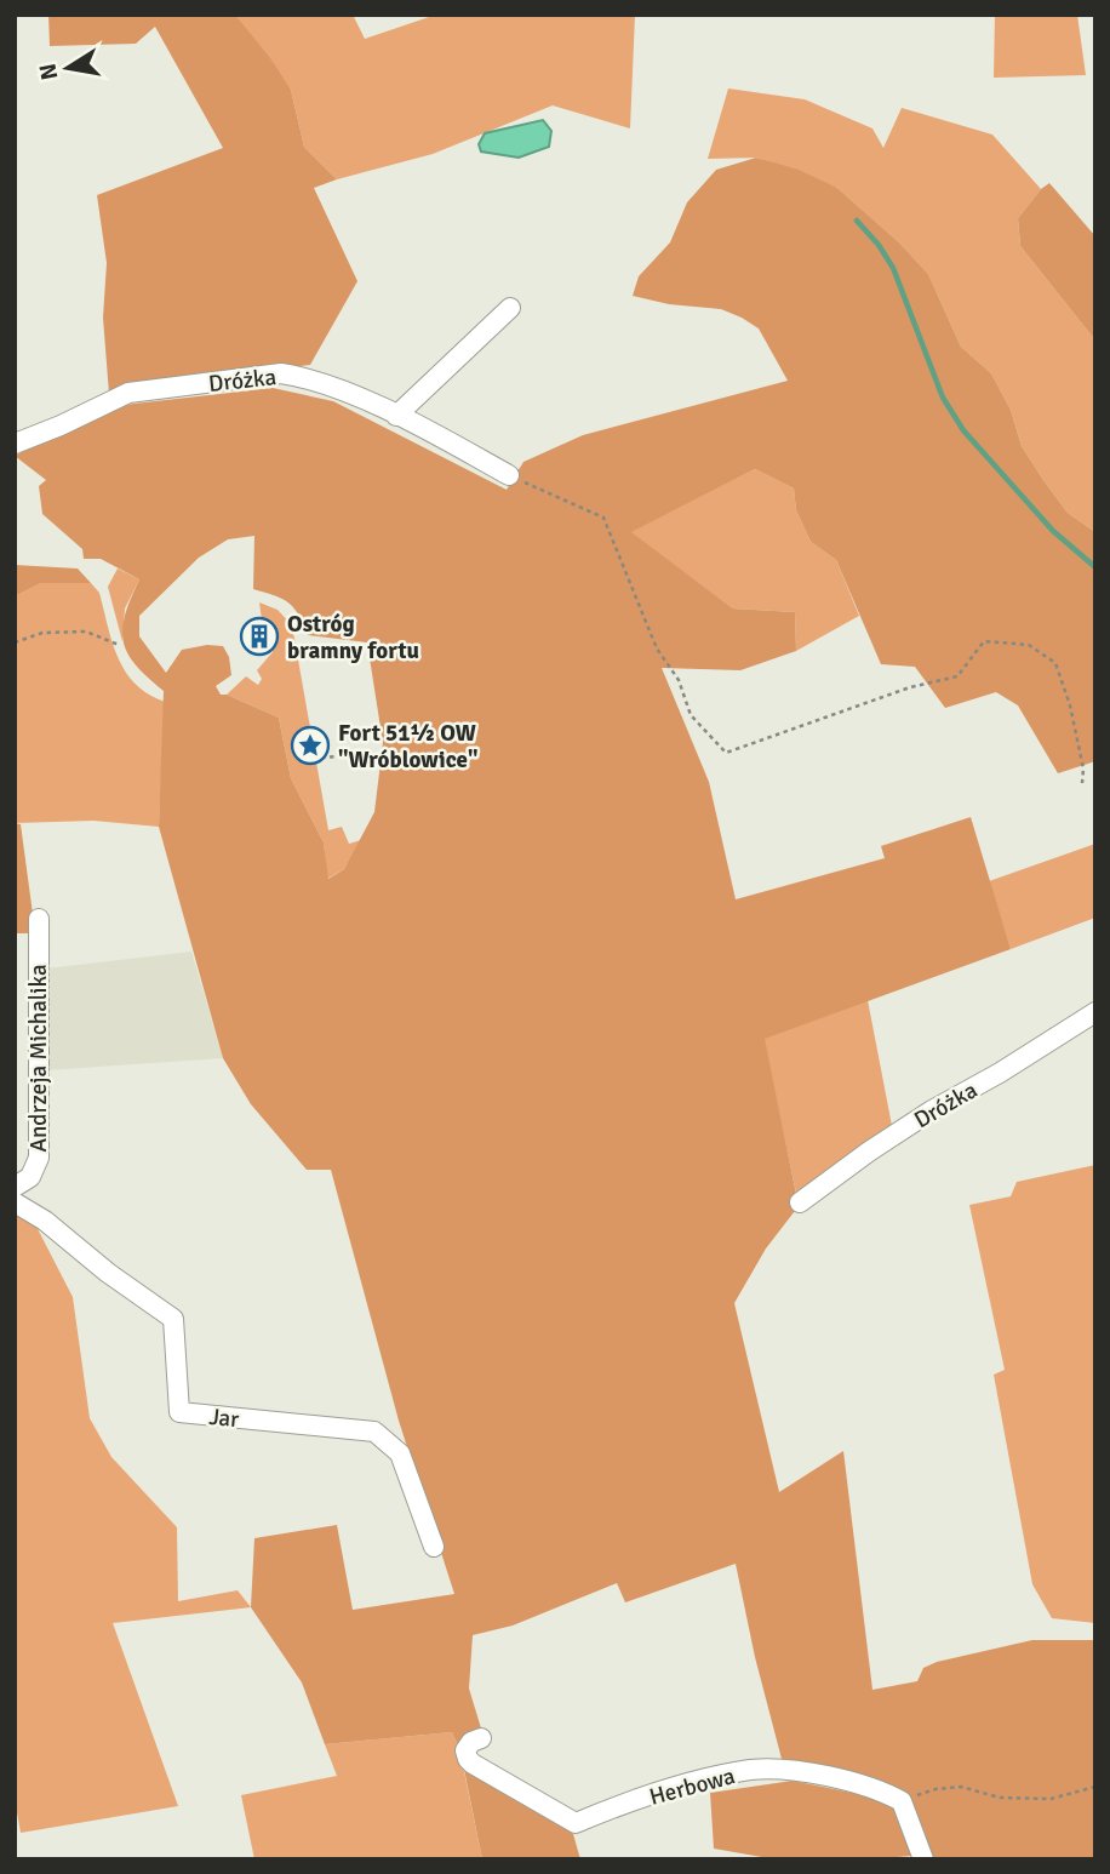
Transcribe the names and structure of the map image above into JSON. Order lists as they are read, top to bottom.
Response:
{
  "streets": {
    "street": [
      "Dróżka",
      "Andrzeja Michalika",
      "Jar",
      "Herbowa"
    ]
  },
  "places": {
    "building": ["Ostróg bramny fortu"],
    "place": ["Fort 51½ OW \"Wróblowice\""]
  },
  "north": "left"
}
